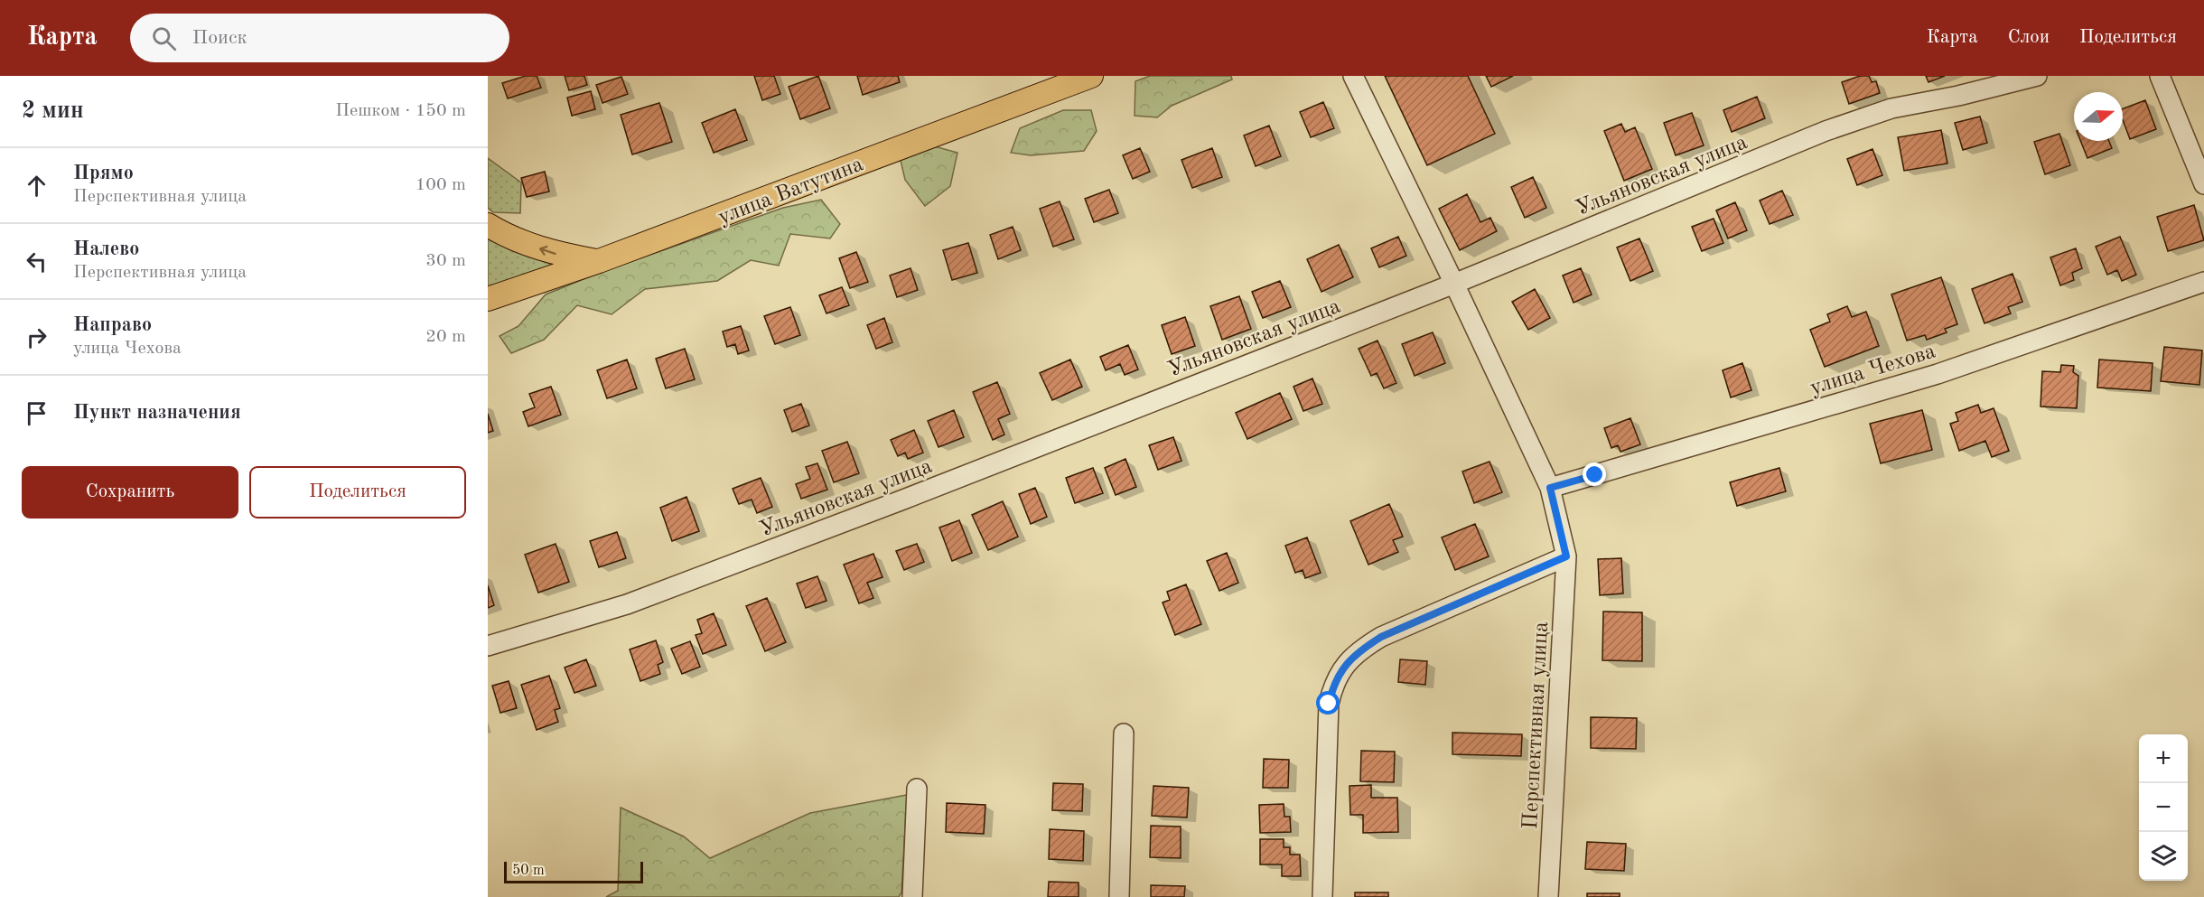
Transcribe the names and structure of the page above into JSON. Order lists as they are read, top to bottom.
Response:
{
  "streets": {
    "main road": ["улица Ватутина"],
    "street": ["Ульяновская улица", "улица Чехова", "Перспективная улица"]
  },
  "crossings": [
    ["Ульяновская улица", "Перспективная улица"],
    ["улица Чехова", "Перспективная улица"]
  ],
  "scale_bar": "50 m",
  "north": "right",
  "page": {
    "header": "Карта",
    "search": "Поиск",
    "nav": ["Карта", "Слои", "Поделиться"],
    "heading": ["2 мин", "Пешком · 150 m"],
    "list": [
      ["Прямо", "Перспективная улица", "100 m"],
      ["Налево", "Перспективная улица", "30 m"],
      ["Направо", "улица Чехова", "20 m"],
      "Пункт назначения"
    ],
    "buttons": ["Сохранить", "Поделиться"],
    "map_buttons": ["+", "−"],
    "scale": "50 m"
  }
}
